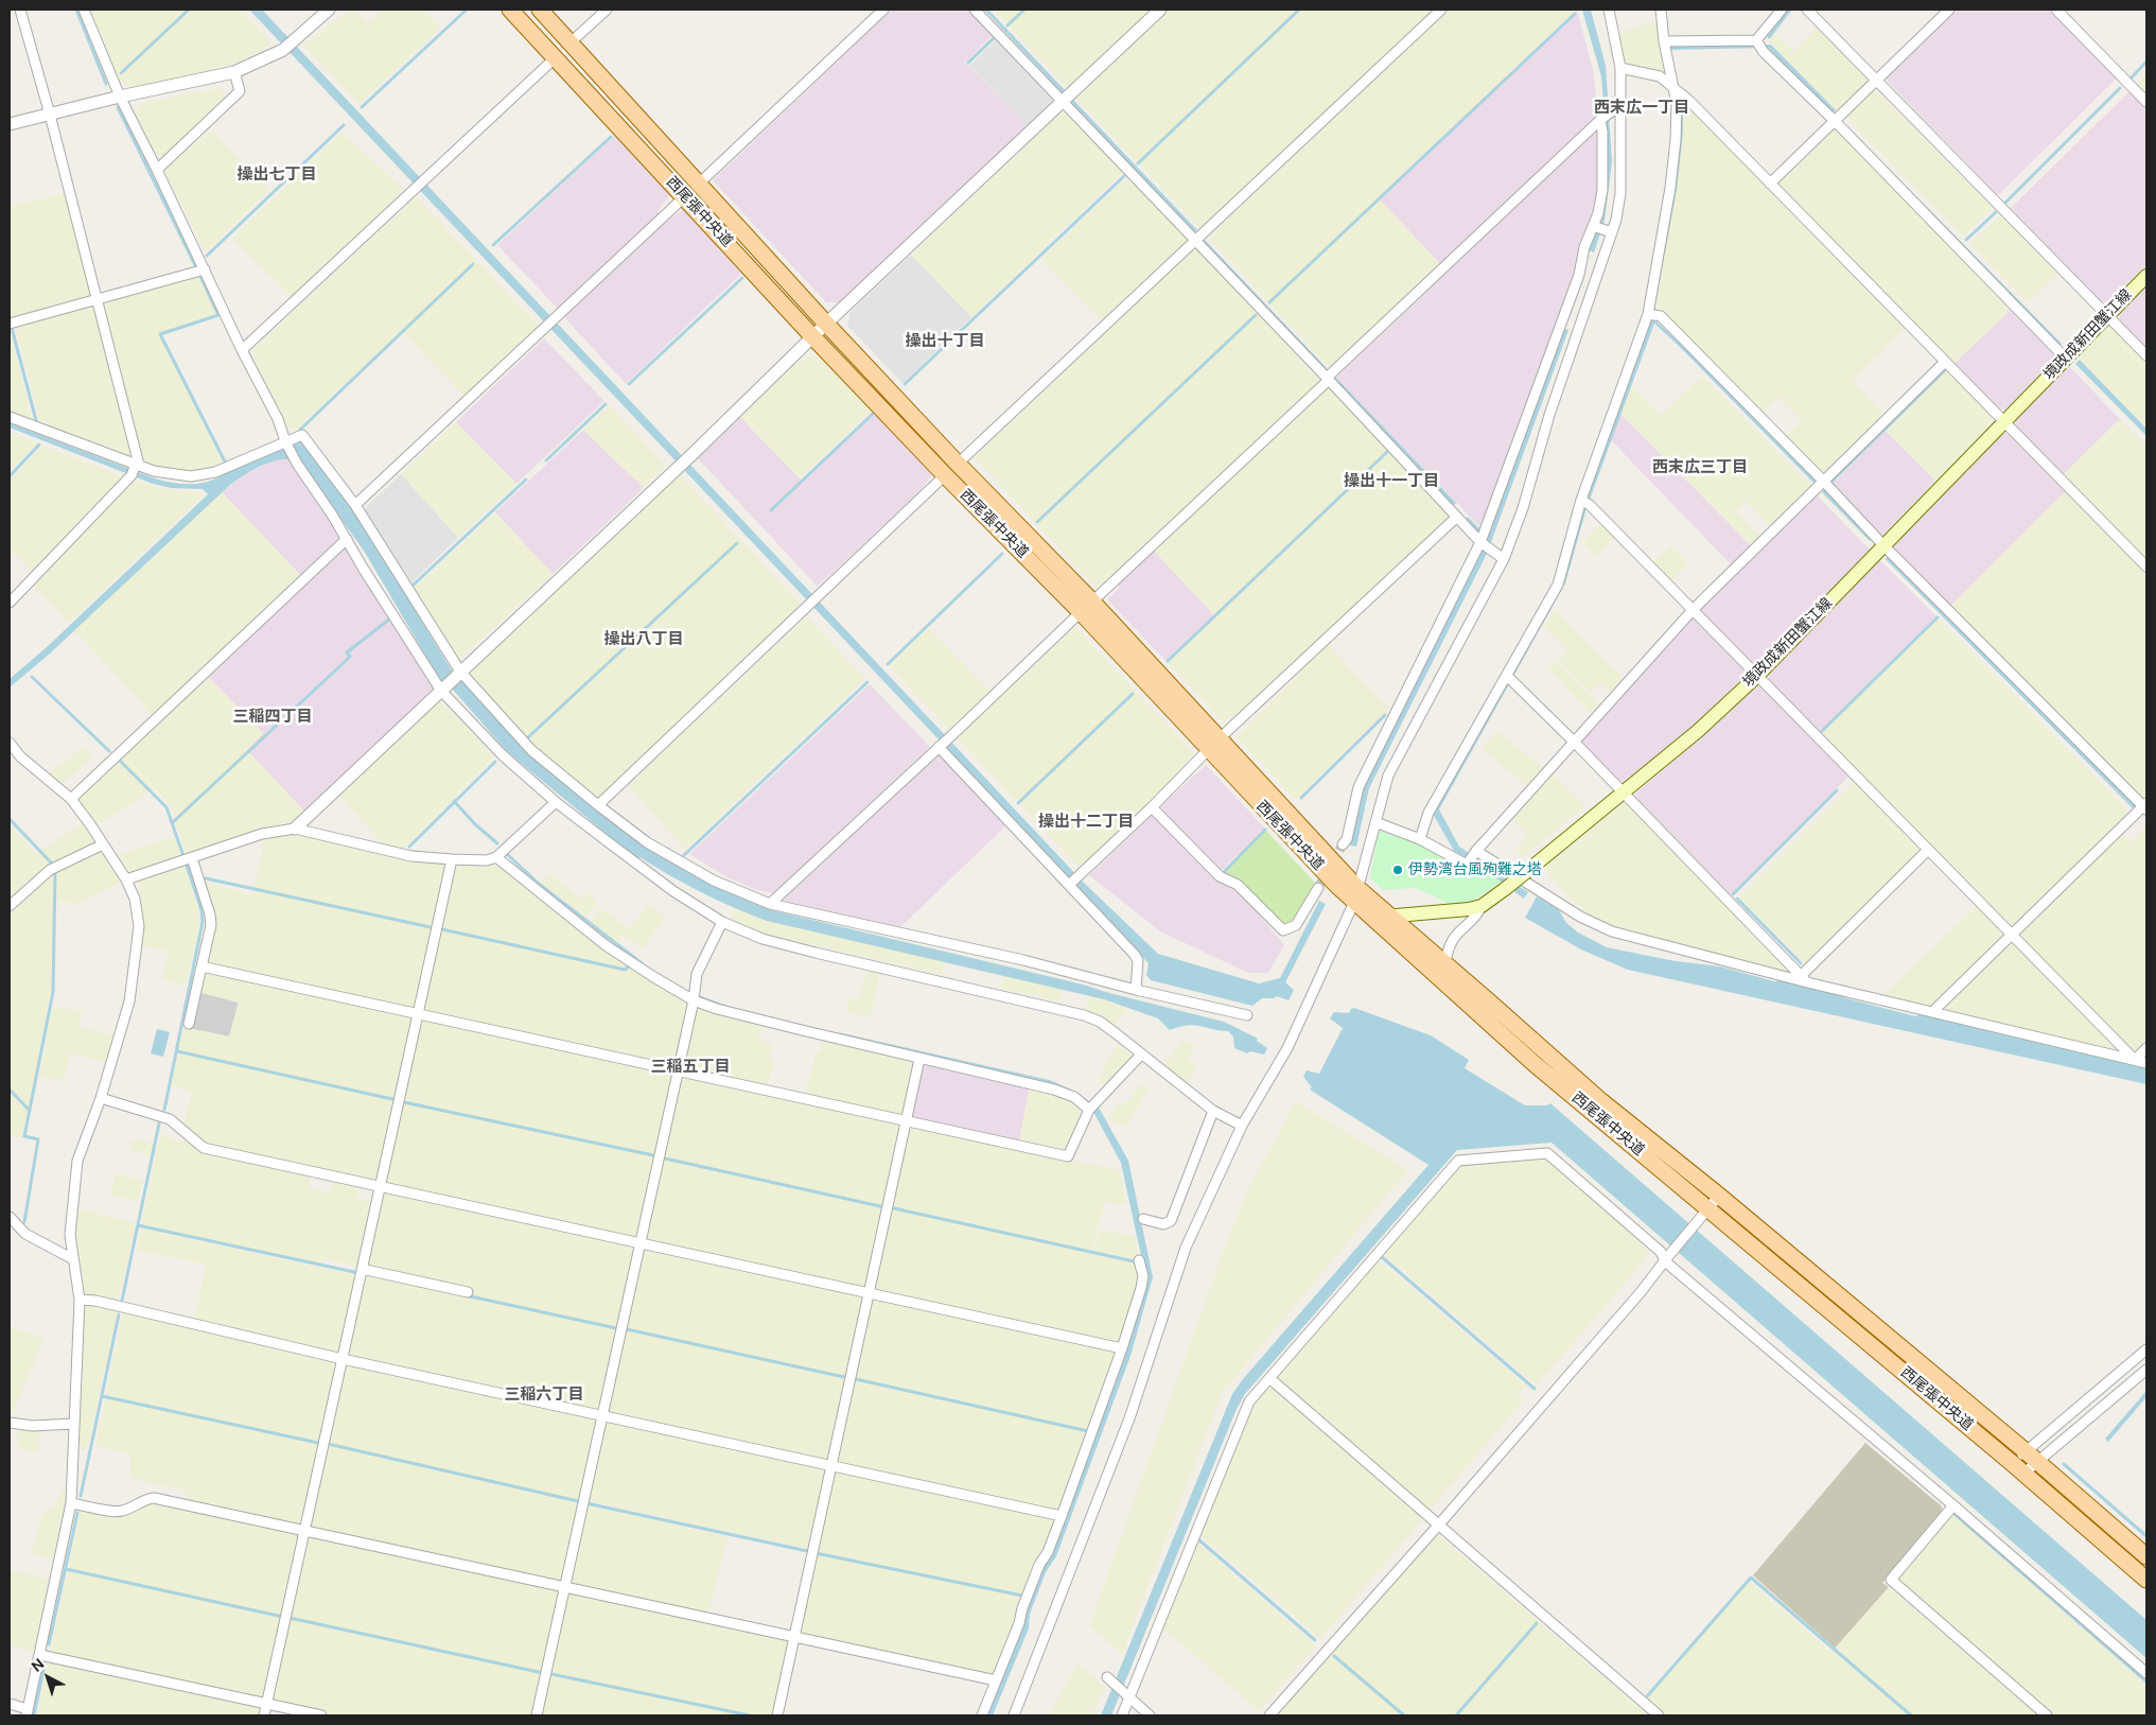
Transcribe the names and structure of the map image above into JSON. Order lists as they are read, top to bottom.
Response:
{
  "streets": {
    "main road": ["西尾張中央道", "境政成新田蟹江線"]
  },
  "crossings": [
    ["西尾張中央道", "境政成新田蟹江線"]
  ],
  "districts": [
    "西末広一丁目",
    "操出七丁目",
    "操出十丁目",
    "西末広三丁目",
    "操出十一丁目",
    "操出八丁目",
    "三稲四丁目",
    "操出十二丁目",
    "三稲五丁目",
    "三稲六丁目"
  ],
  "places": ["伊勢湾台風殉難之塔"],
  "north": "top left"
}
